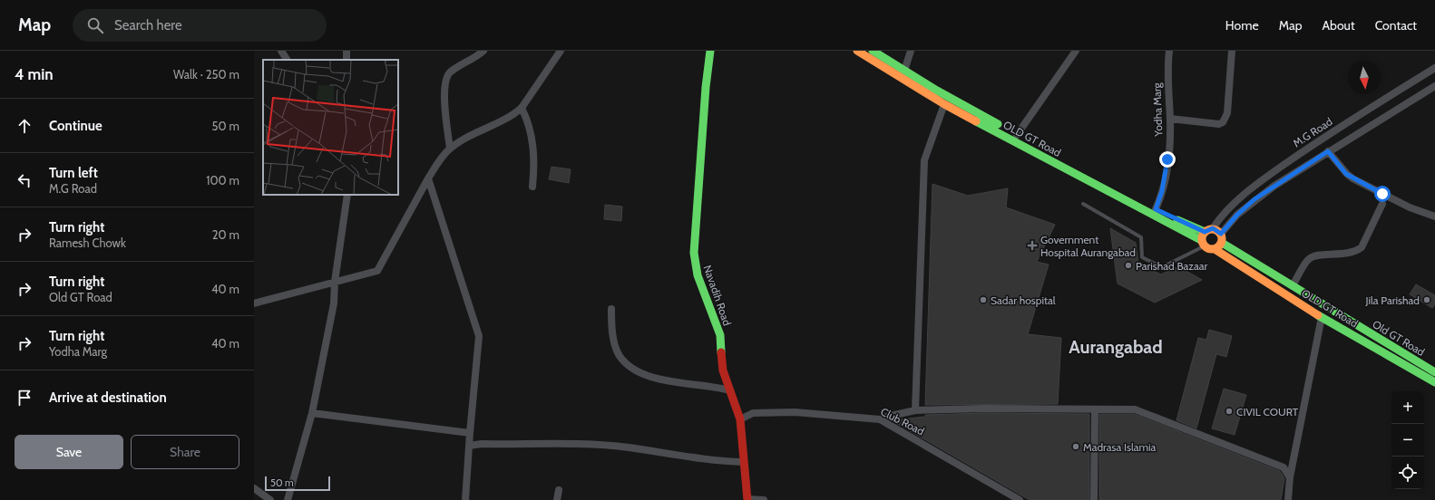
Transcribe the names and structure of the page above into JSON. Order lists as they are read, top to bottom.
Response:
{
  "streets": {
    "main road": ["OLD GT Road", "Navadih Road", "Old GT Road"],
    "street": ["Yodha Marg", "M.G Road", "Club Road"]
  },
  "crossings": [
    ["Yodha Marg", "OLD GT Road"],
    ["M.G Road", "OLD GT Road"],
    ["M.G Road", "Old GT Road"],
    ["OLD GT Road", "Old GT Road"],
    ["Navadih Road", "Club Road"]
  ],
  "districts": ["Aurangabad"],
  "places": {
    "health": ["Government Hospital Aurangabad"],
    "other": [
      "Parishad Bazaar",
      "Sadar hospital",
      "Jila Parishad",
      "CIVIL COURT",
      "Madrasa Islamia"
    ]
  },
  "scale_bar": "50 m",
  "north": "bottom",
  "page": {
    "header": "Map",
    "search": "Search here",
    "nav": [
      "Home",
      "Map",
      "About",
      "Contact"
    ],
    "heading": ["4 min", "Walk · 250 m"],
    "list": [
      ["Continue", "50 m"],
      ["Turn left", "M.G Road", "100 m"],
      ["Turn right", "Ramesh Chowk", "20 m"],
      ["Turn right", "Old GT Road", "40 m"],
      ["Turn right", "Yodha Marg", "40 m"],
      "Arrive at destination"
    ],
    "map_buttons": ["+", "−"],
    "buttons": ["Save", "Share"],
    "scale": "50 m"
  }
}
